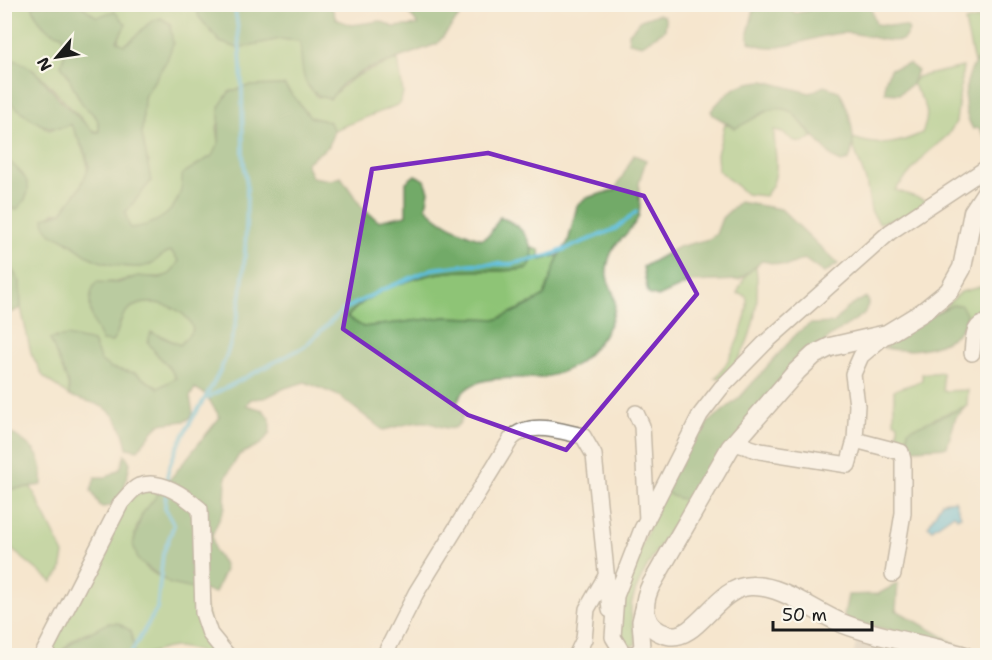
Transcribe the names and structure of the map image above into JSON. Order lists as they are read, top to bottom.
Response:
{
  "scale_bar": "50 m",
  "north": "bottom left"
}
